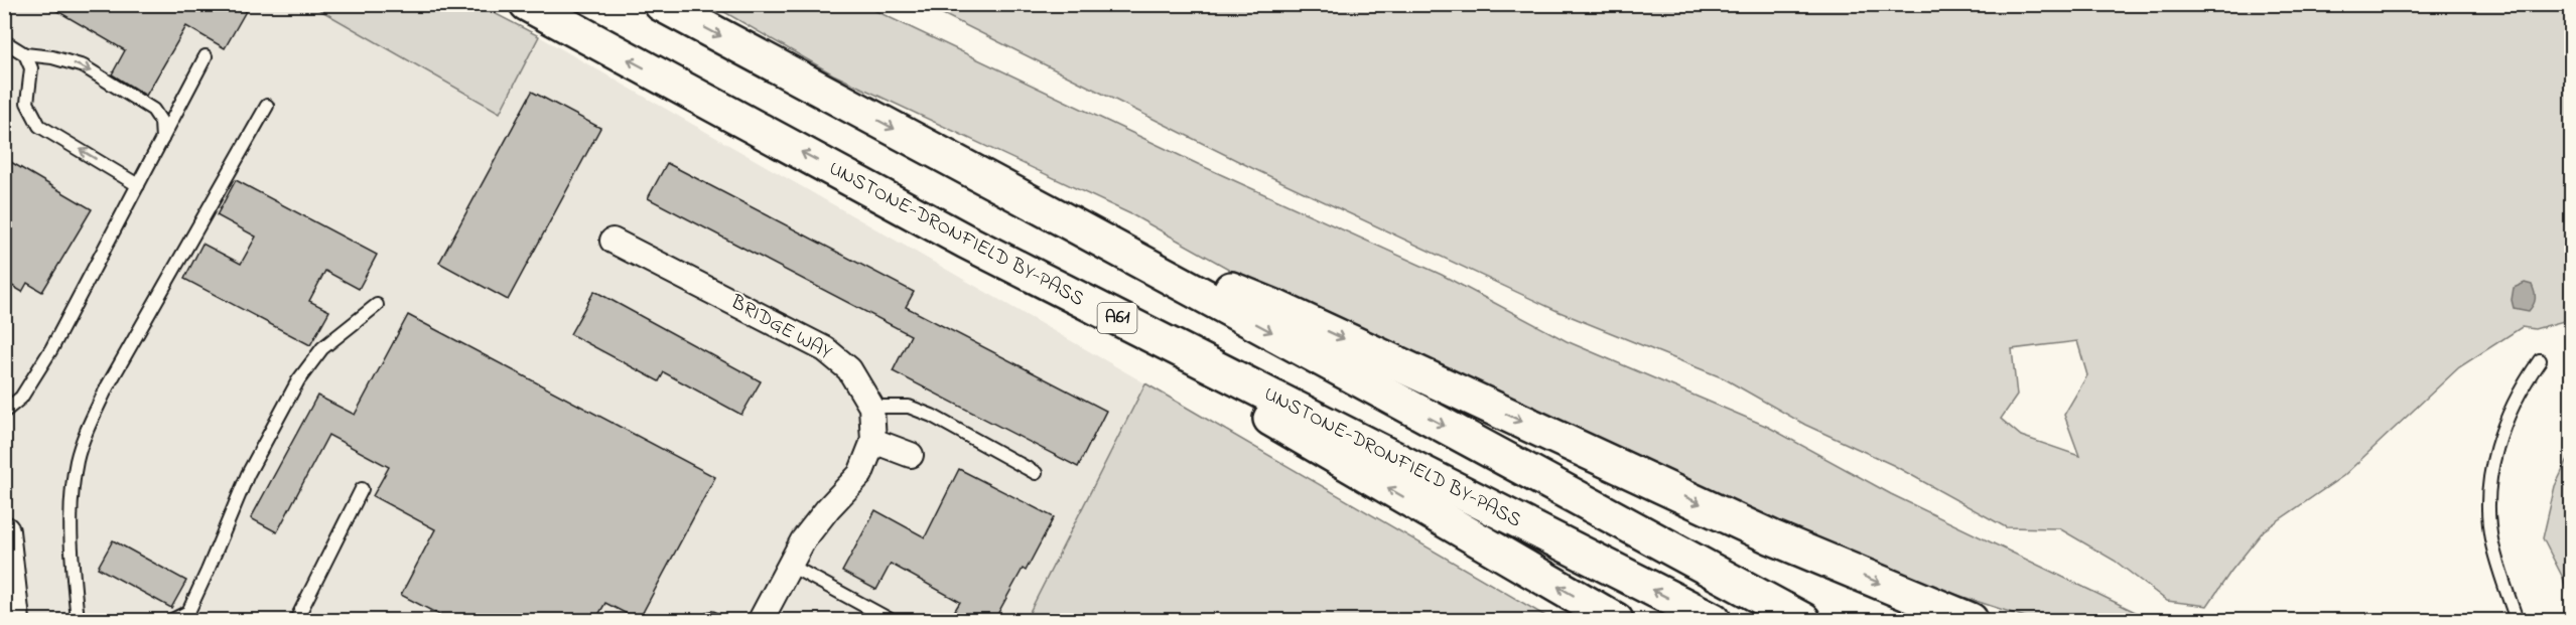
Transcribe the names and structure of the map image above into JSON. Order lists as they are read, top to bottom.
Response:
{
  "streets": {
    "highway": ["UNSTONE-DRONFIELD BY-PASS", "A61"],
    "street": ["BRIDGE WAY"]
  },
  "crossings": [
    ["UNSTONE-DRONFIELD BY-PASS", "A61"]
  ]
}
